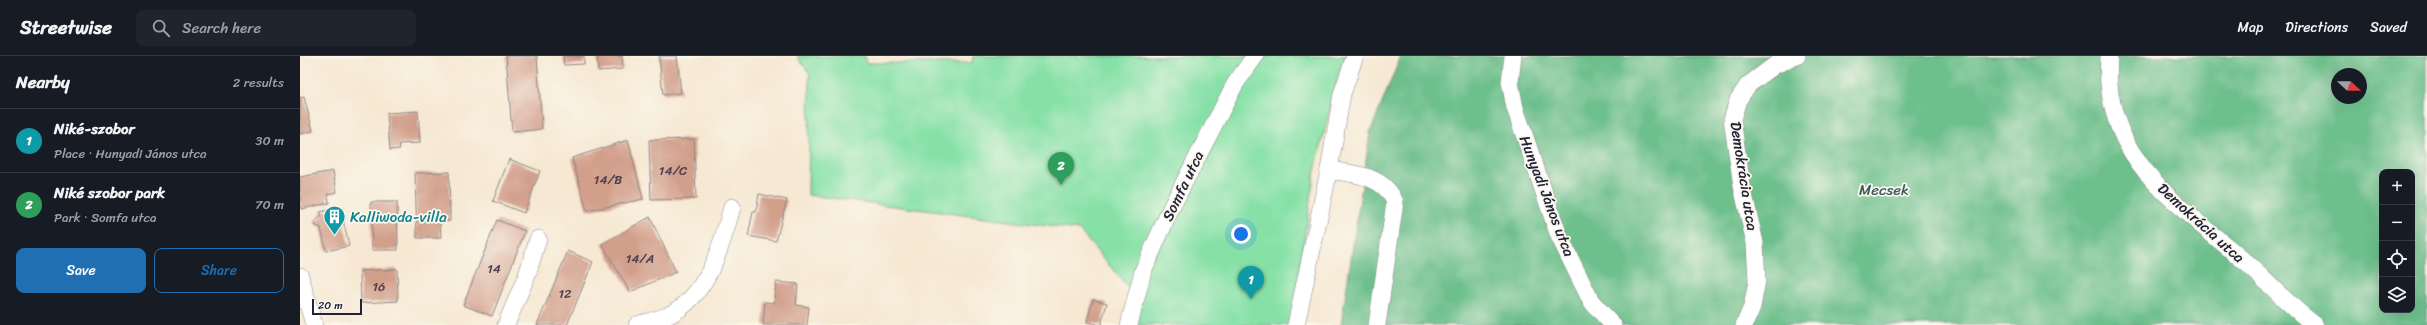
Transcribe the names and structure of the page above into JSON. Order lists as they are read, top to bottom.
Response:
{
  "streets": {
    "street": ["Demokrácia utca", "Somfa utca", "Hunyadi János utca"]
  },
  "parks": ["Mecsek"],
  "places": {
    "building": ["Kalliwoda-villa"]
  },
  "house_numbers": [
    "14/C",
    "14/B",
    "14/A",
    "14",
    "16",
    "12"
  ],
  "scale_bar": "20 m",
  "north": "right",
  "page": {
    "header": "Streetwise",
    "search": "Search here",
    "nav": ["Map", "Directions", "Saved"],
    "heading": ["Nearby", "2 results"],
    "list": [
      {
        "mark": "1",
        "name": "Niké-szobor",
        "note": "Place · Hunyadi János utca",
        "value": "30 m"
      },
      {
        "mark": "2",
        "name": "Niké szobor park",
        "note": "Park · Somfa utca",
        "value": "70 m"
      }
    ],
    "pins": ["2", "1"],
    "map_buttons": ["+", "−"],
    "buttons": ["Save", "Share"],
    "scale": "20 m"
  }
}
